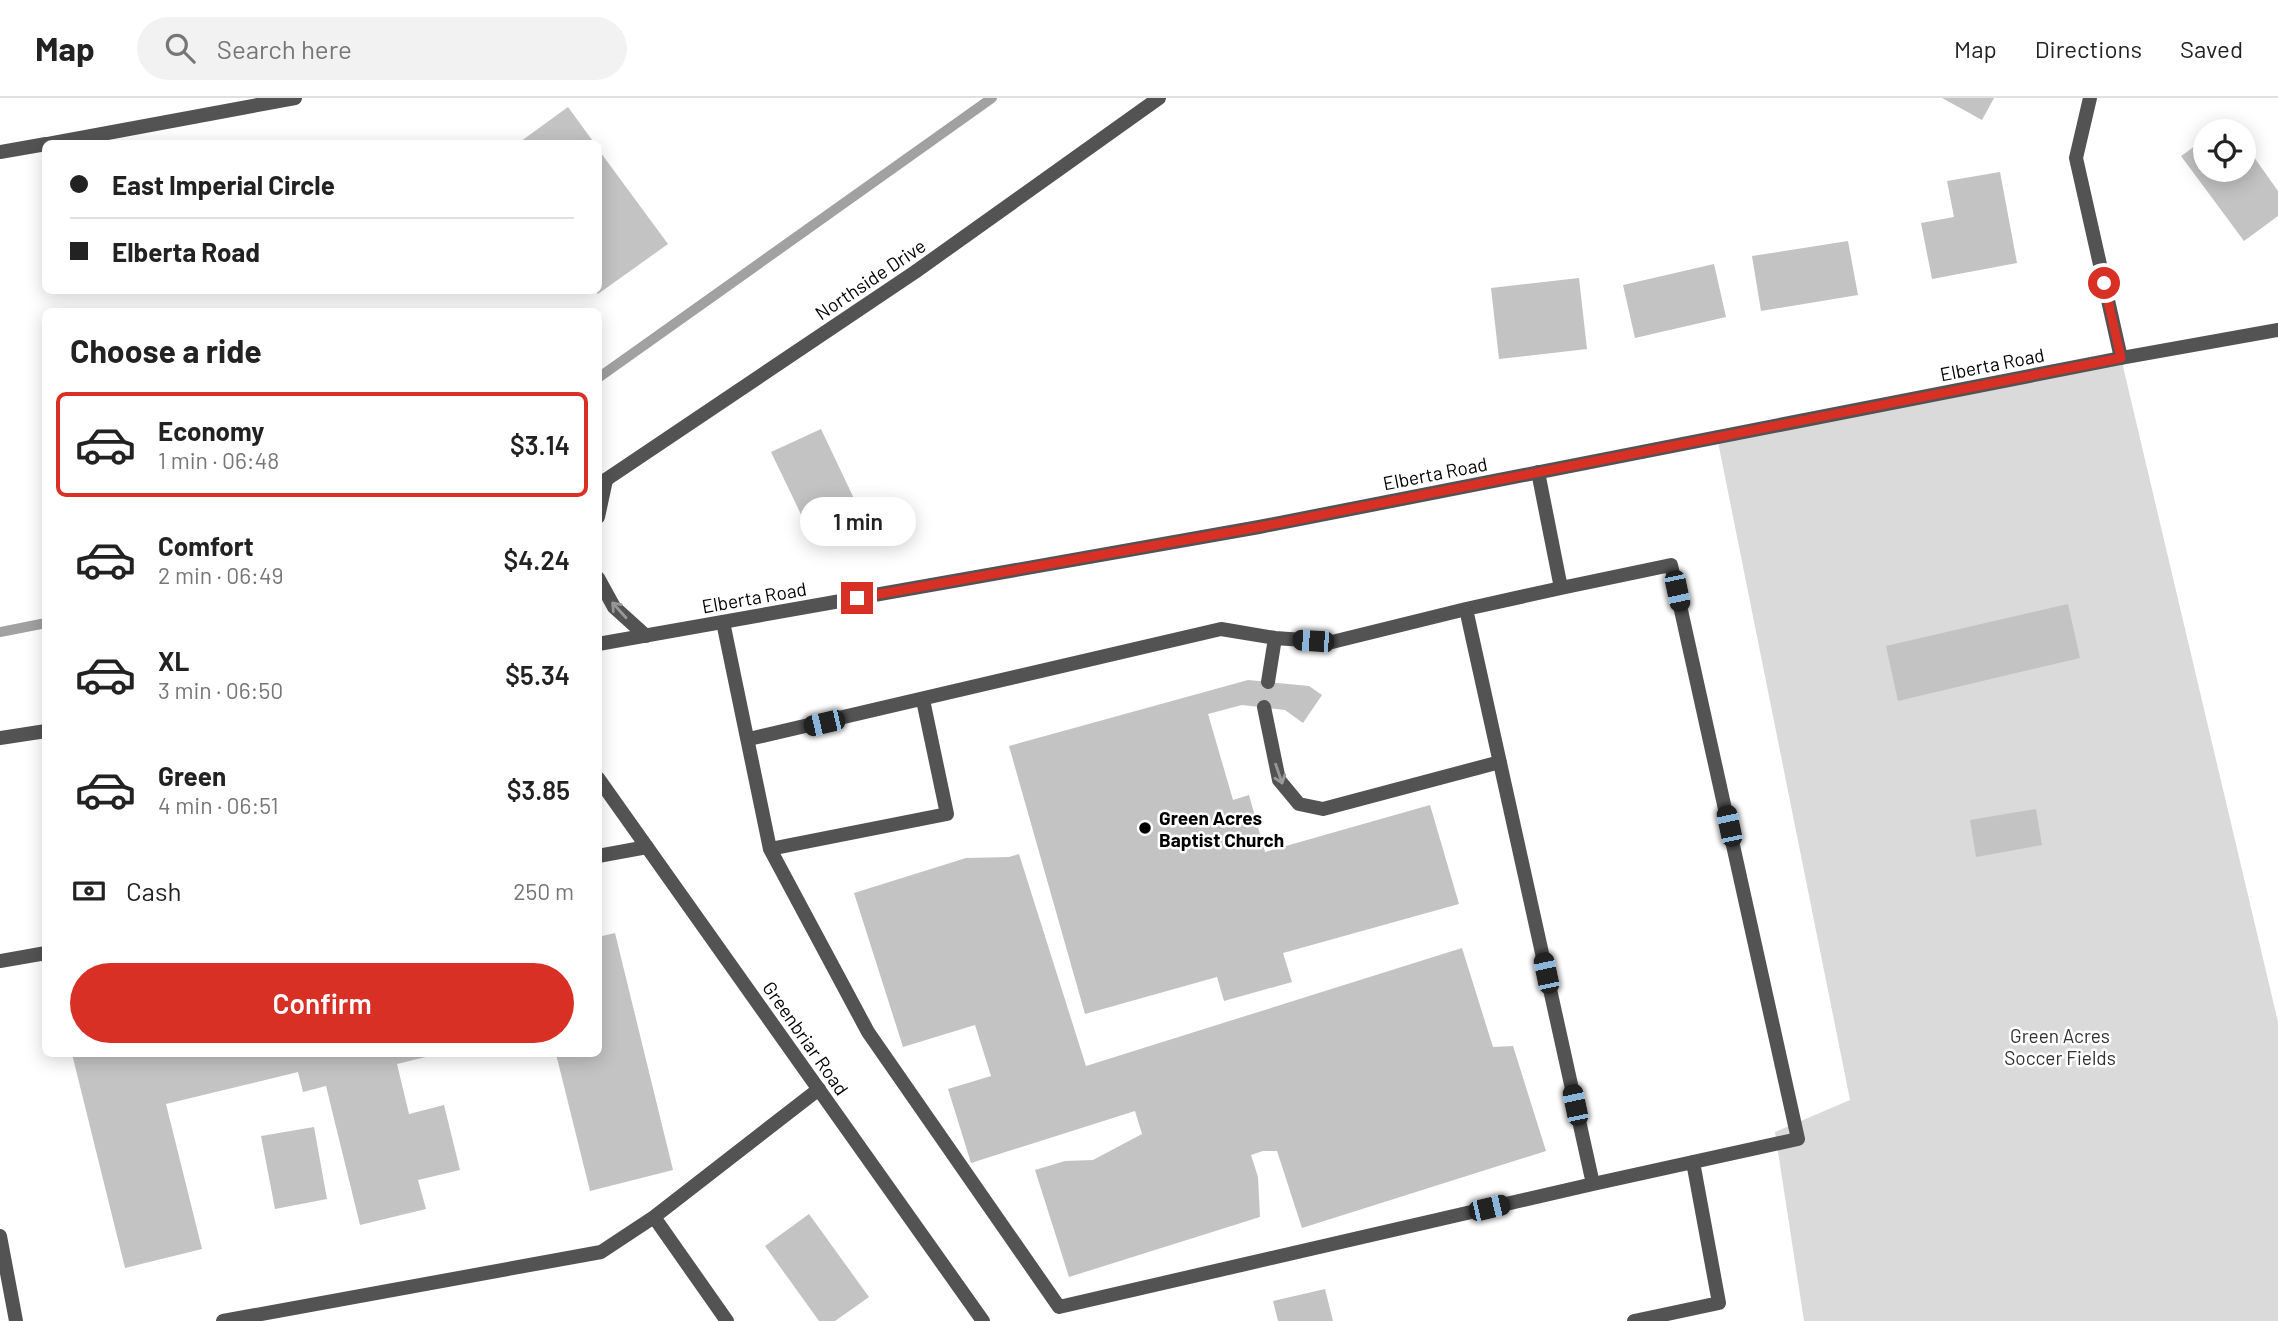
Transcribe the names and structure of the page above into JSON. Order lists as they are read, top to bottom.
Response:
{
  "streets": {
    "street": ["Northside Drive", "Elberta Road", "Greenbriar Road"]
  },
  "parks": ["Green Acres Soccer Fields"],
  "places": ["Green Acres Baptist Church"],
  "page": {
    "header": "Map",
    "search": "Search here",
    "nav": ["Map", "Directions", "Saved"],
    "banner": ["East Imperial Circle", "Elberta Road"],
    "heading": "Choose a ride",
    "list": [
      {
        "name": "Economy",
        "note": "1 min · 06:48",
        "value": "$3.14"
      },
      {
        "name": "Comfort",
        "note": "2 min · 06:49",
        "value": "$4.24"
      },
      {
        "name": "XL",
        "note": "3 min · 06:50",
        "value": "$5.34"
      },
      {
        "name": "Green",
        "note": "4 min · 06:51",
        "value": "$3.85"
      }
    ],
    "bubble": "1 min",
    "pay": ["Cash", "250 m"],
    "buttons": "Confirm"
  }
}
